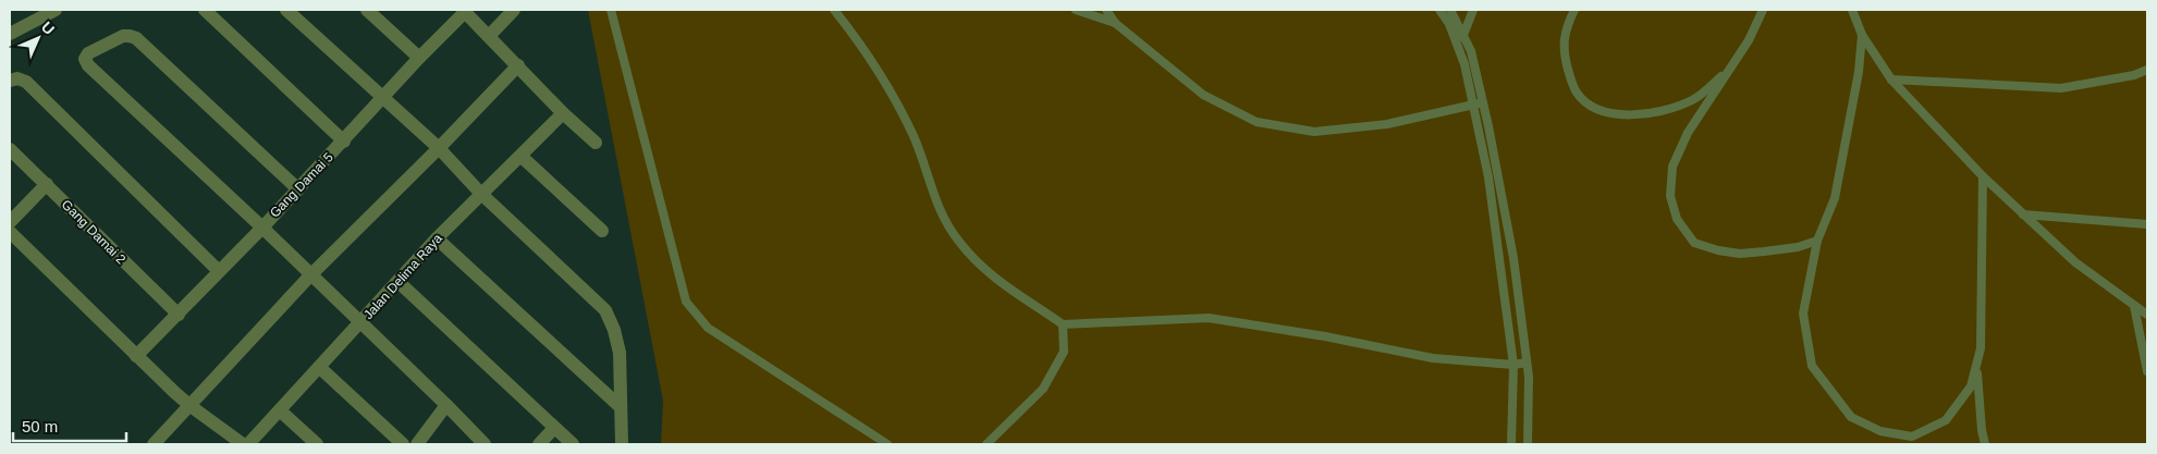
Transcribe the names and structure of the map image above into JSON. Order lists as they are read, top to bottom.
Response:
{
  "streets": {
    "street": ["Gang Damai 5", "Gang Damai 2", "Jalan Delima Raya"]
  },
  "crossings": [
    ["Gang Damai 5", "Gang Damai 2"]
  ],
  "scale_bar": "50 m",
  "north": "top right"
}
